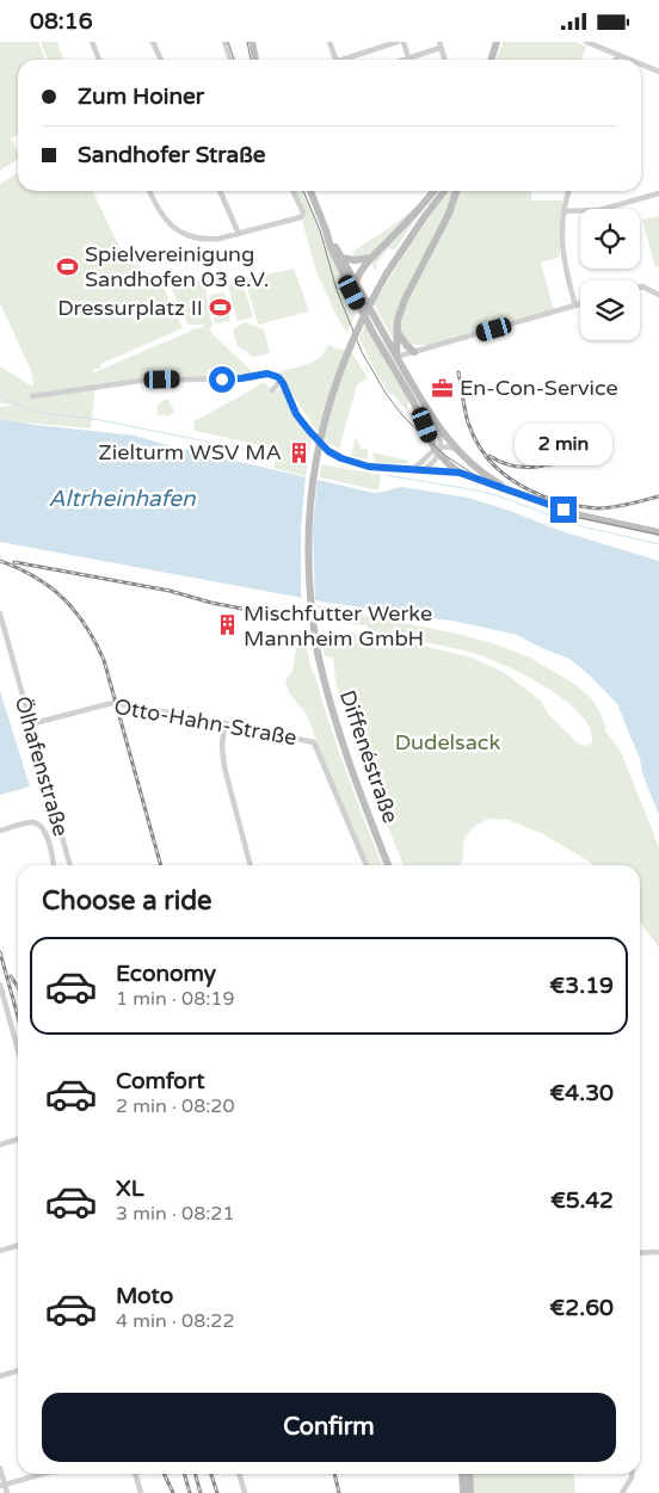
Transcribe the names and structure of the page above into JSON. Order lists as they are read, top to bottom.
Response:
{
  "streets": {
    "main road": ["Diffenéstraße"],
    "street": ["Otto-Hahn-Straße", "Ölhafenstraße"]
  },
  "crossings": [
    ["Otto-Hahn-Straße", "Ölhafenstraße"]
  ],
  "water": ["Altrheinhafen"],
  "parks": ["Dudelsack"],
  "places": {
    "sports": ["Spielvereinigung Sandhofen 03 e.V.", "Dressurplatz II"],
    "office": ["En-Con-Service"],
    "building": ["Zielturm WSV MA", "Mischfutter Werke Mannheim GmbH"]
  },
  "page": {
    "status": "08:16",
    "banner": ["Zum Hoiner", "Sandhofer Straße"],
    "bubble": "2 min",
    "heading": "Choose a ride",
    "list": [
      {
        "name": "Economy",
        "note": "1 min · 08:19",
        "value": "€3.19"
      },
      {
        "name": "Comfort",
        "note": "2 min · 08:20",
        "value": "€4.30"
      },
      {
        "name": "XL",
        "note": "3 min · 08:21",
        "value": "€5.42"
      },
      {
        "name": "Moto",
        "note": "4 min · 08:22",
        "value": "€2.60"
      }
    ],
    "buttons": "Confirm"
  }
}
